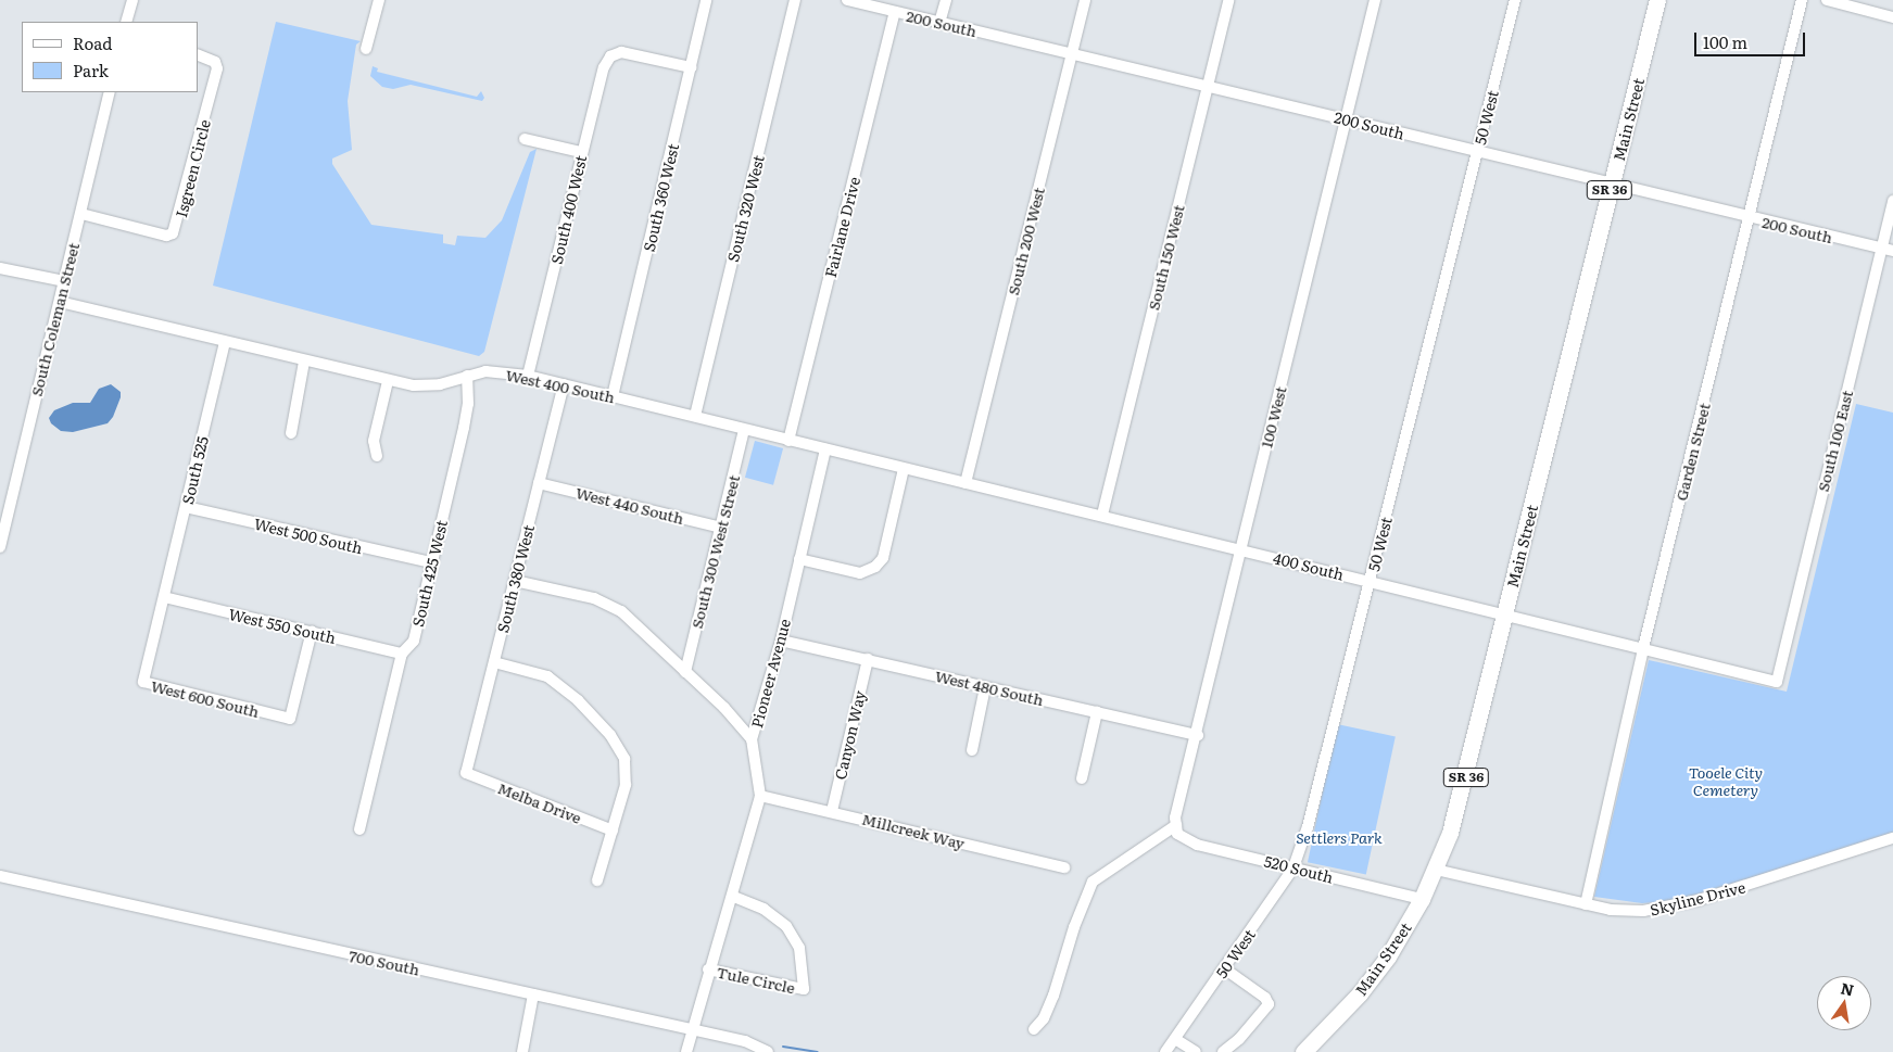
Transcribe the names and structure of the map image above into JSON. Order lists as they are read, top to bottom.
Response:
{
  "streets": {
    "highway": ["Main Street", "SR 36"],
    "street": [
      "200 South",
      "50 West",
      "Isgreen Circle",
      "South 360 West",
      "South 320 West",
      "South 400 West",
      "Fairlane Drive",
      "South 200 West",
      "South 150 West",
      "South Coleman Street",
      "West 400 South",
      "100 West",
      "South 100 East",
      "Garden Street",
      "South 525",
      "West 440 South",
      "West 500 South",
      "South 300 West Street",
      "400 South",
      "South 425 West",
      "South 380 West",
      "West 550 South",
      "Pioneer Avenue",
      "West 480 South",
      "West 600 South",
      "Canyon Way",
      "Melba Drive",
      "Millcreek Way",
      "520 South",
      "Skyline Drive",
      "700 South",
      "Tule Circle"
    ]
  },
  "crossings": [
    ["200 South", "50 West"],
    ["200 South", "Main Street"],
    ["200 South", "Fairlane Drive"],
    ["200 South", "South 200 West"],
    ["200 South", "South 150 West"],
    ["200 South", "100 West"],
    ["200 South", "South 100 East"],
    ["200 South", "Garden Street"],
    ["50 West", "400 South"],
    ["50 West", "520 South"],
    ["Main Street", "400 South"],
    ["Main Street", "520 South"],
    ["Main Street", "Skyline Drive"],
    ["Isgreen Circle", "South Coleman Street"],
    ["South 360 West", "South 400 West"],
    ["South 360 West", "West 400 South"],
    ["South 320 West", "West 400 South"],
    ["South 400 West", "West 400 South"],
    ["Fairlane Drive", "West 400 South"],
    ["South 200 West", "West 400 South"],
    ["South 200 West", "400 South"],
    ["South 150 West", "400 South"],
    ["South Coleman Street", "West 400 South"],
    ["West 400 South", "South 525"],
    ["West 400 South", "South 300 West Street"],
    ["West 400 South", "400 South"],
    ["West 400 South", "South 425 West"],
    ["West 400 South", "South 380 West"],
    ["West 400 South", "Pioneer Avenue"],
    ["100 West", "400 South"],
    ["100 West", "West 480 South"],
    ["100 West", "520 South"],
    ["South 100 East", "400 South"],
    ["Garden Street", "400 South"],
    ["Garden Street", "Skyline Drive"],
    ["South 525", "West 500 South"],
    ["South 525", "West 550 South"],
    ["South 525", "West 600 South"],
    ["West 440 South", "South 300 West Street"],
    ["West 440 South", "South 380 West"],
    ["West 500 South", "South 425 West"],
    ["South 425 West", "West 550 South"],
    ["South 380 West", "Melba Drive"],
    ["West 550 South", "West 600 South"],
    ["Pioneer Avenue", "West 480 South"],
    ["Pioneer Avenue", "Millcreek Way"],
    ["Pioneer Avenue", "700 South"],
    ["Pioneer Avenue", "Tule Circle"],
    ["West 480 South", "Canyon Way"],
    ["Canyon Way", "Millcreek Way"]
  ],
  "parks": ["Tooele City Cemetery", "Settlers Park"],
  "legend": ["Road", "Park"],
  "scale_bar": "100 m",
  "north": "top"
}
